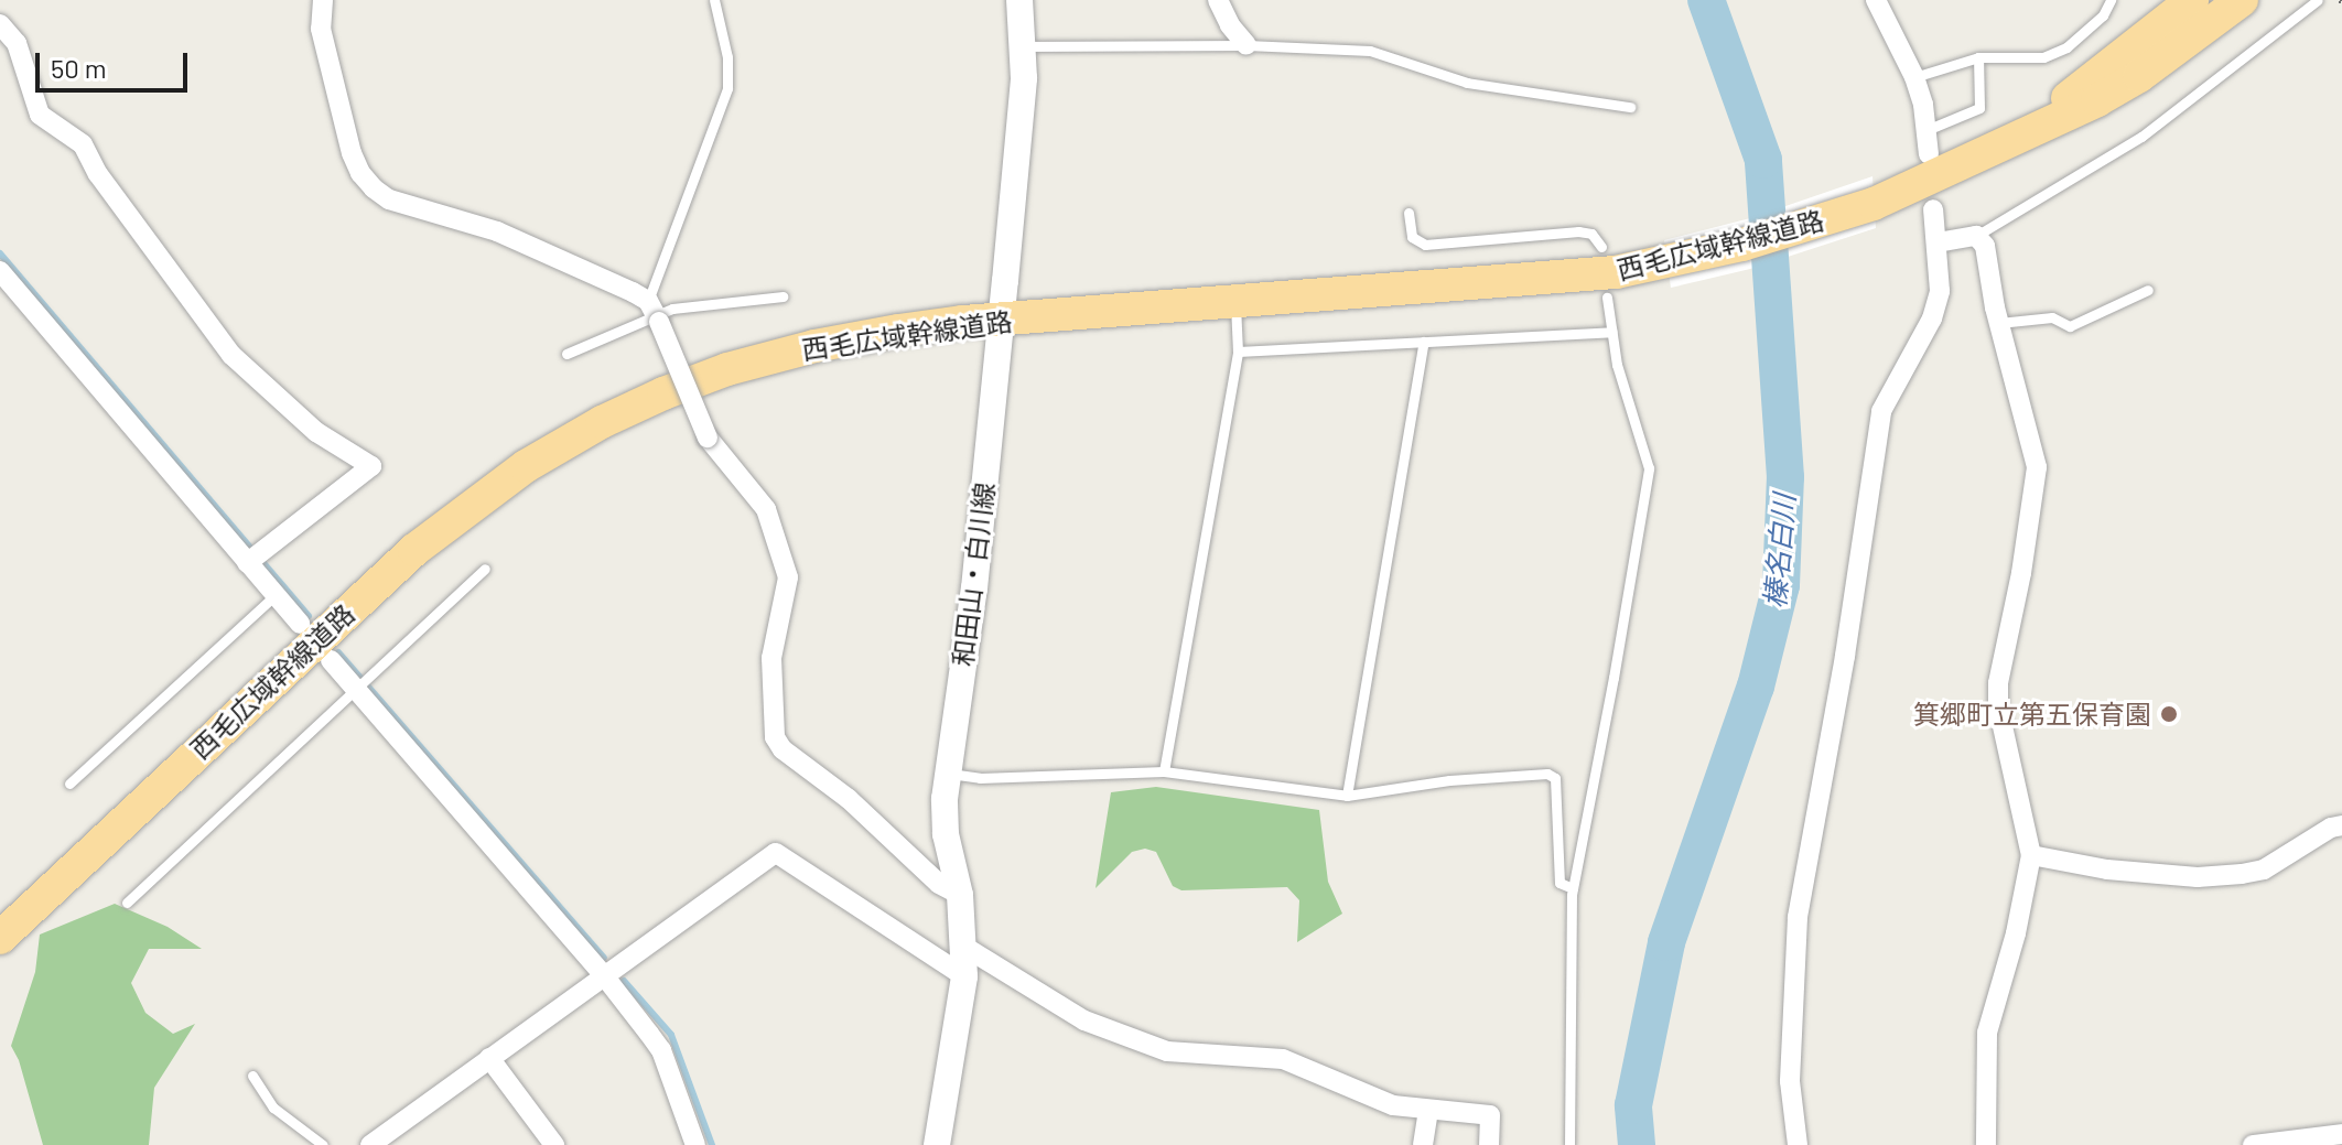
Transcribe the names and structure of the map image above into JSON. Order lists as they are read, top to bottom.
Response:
{
  "streets": {
    "main road": ["西毛広域幹線道路"],
    "street": ["和田山・白川線"]
  },
  "crossings": [
    ["西毛広域幹線道路", "和田山・白川線"]
  ],
  "water": ["榛名白川"],
  "places": ["箕郷町立第五保育園"],
  "scale_bar": "50 m"
}
